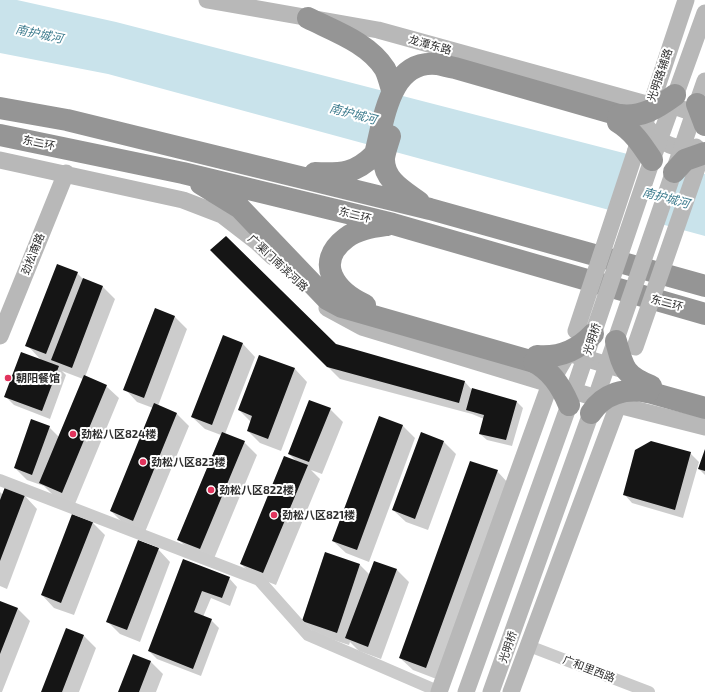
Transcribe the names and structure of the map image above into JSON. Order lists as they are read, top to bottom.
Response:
{
  "streets": {
    "highway": ["东二环"],
    "street": [
      "龙潭东路",
      "光明路辅路",
      "劲松南路",
      "广渠门南滨河路",
      "光明桥",
      "广和里西路"
    ]
  },
  "crossings": [
    ["龙潭东路", "光明路辅路"],
    ["龙潭东路", "光明桥"],
    ["光明路辅路", "光明桥"],
    ["劲松南路", "广渠门南滨河路"]
  ],
  "water": ["南护城河"],
  "places": [
    "朝阳餐馆",
    "劲松八区824楼",
    "劲松八区823楼",
    "劲松八区822楼",
    "劲松八区821楼"
  ]
}
